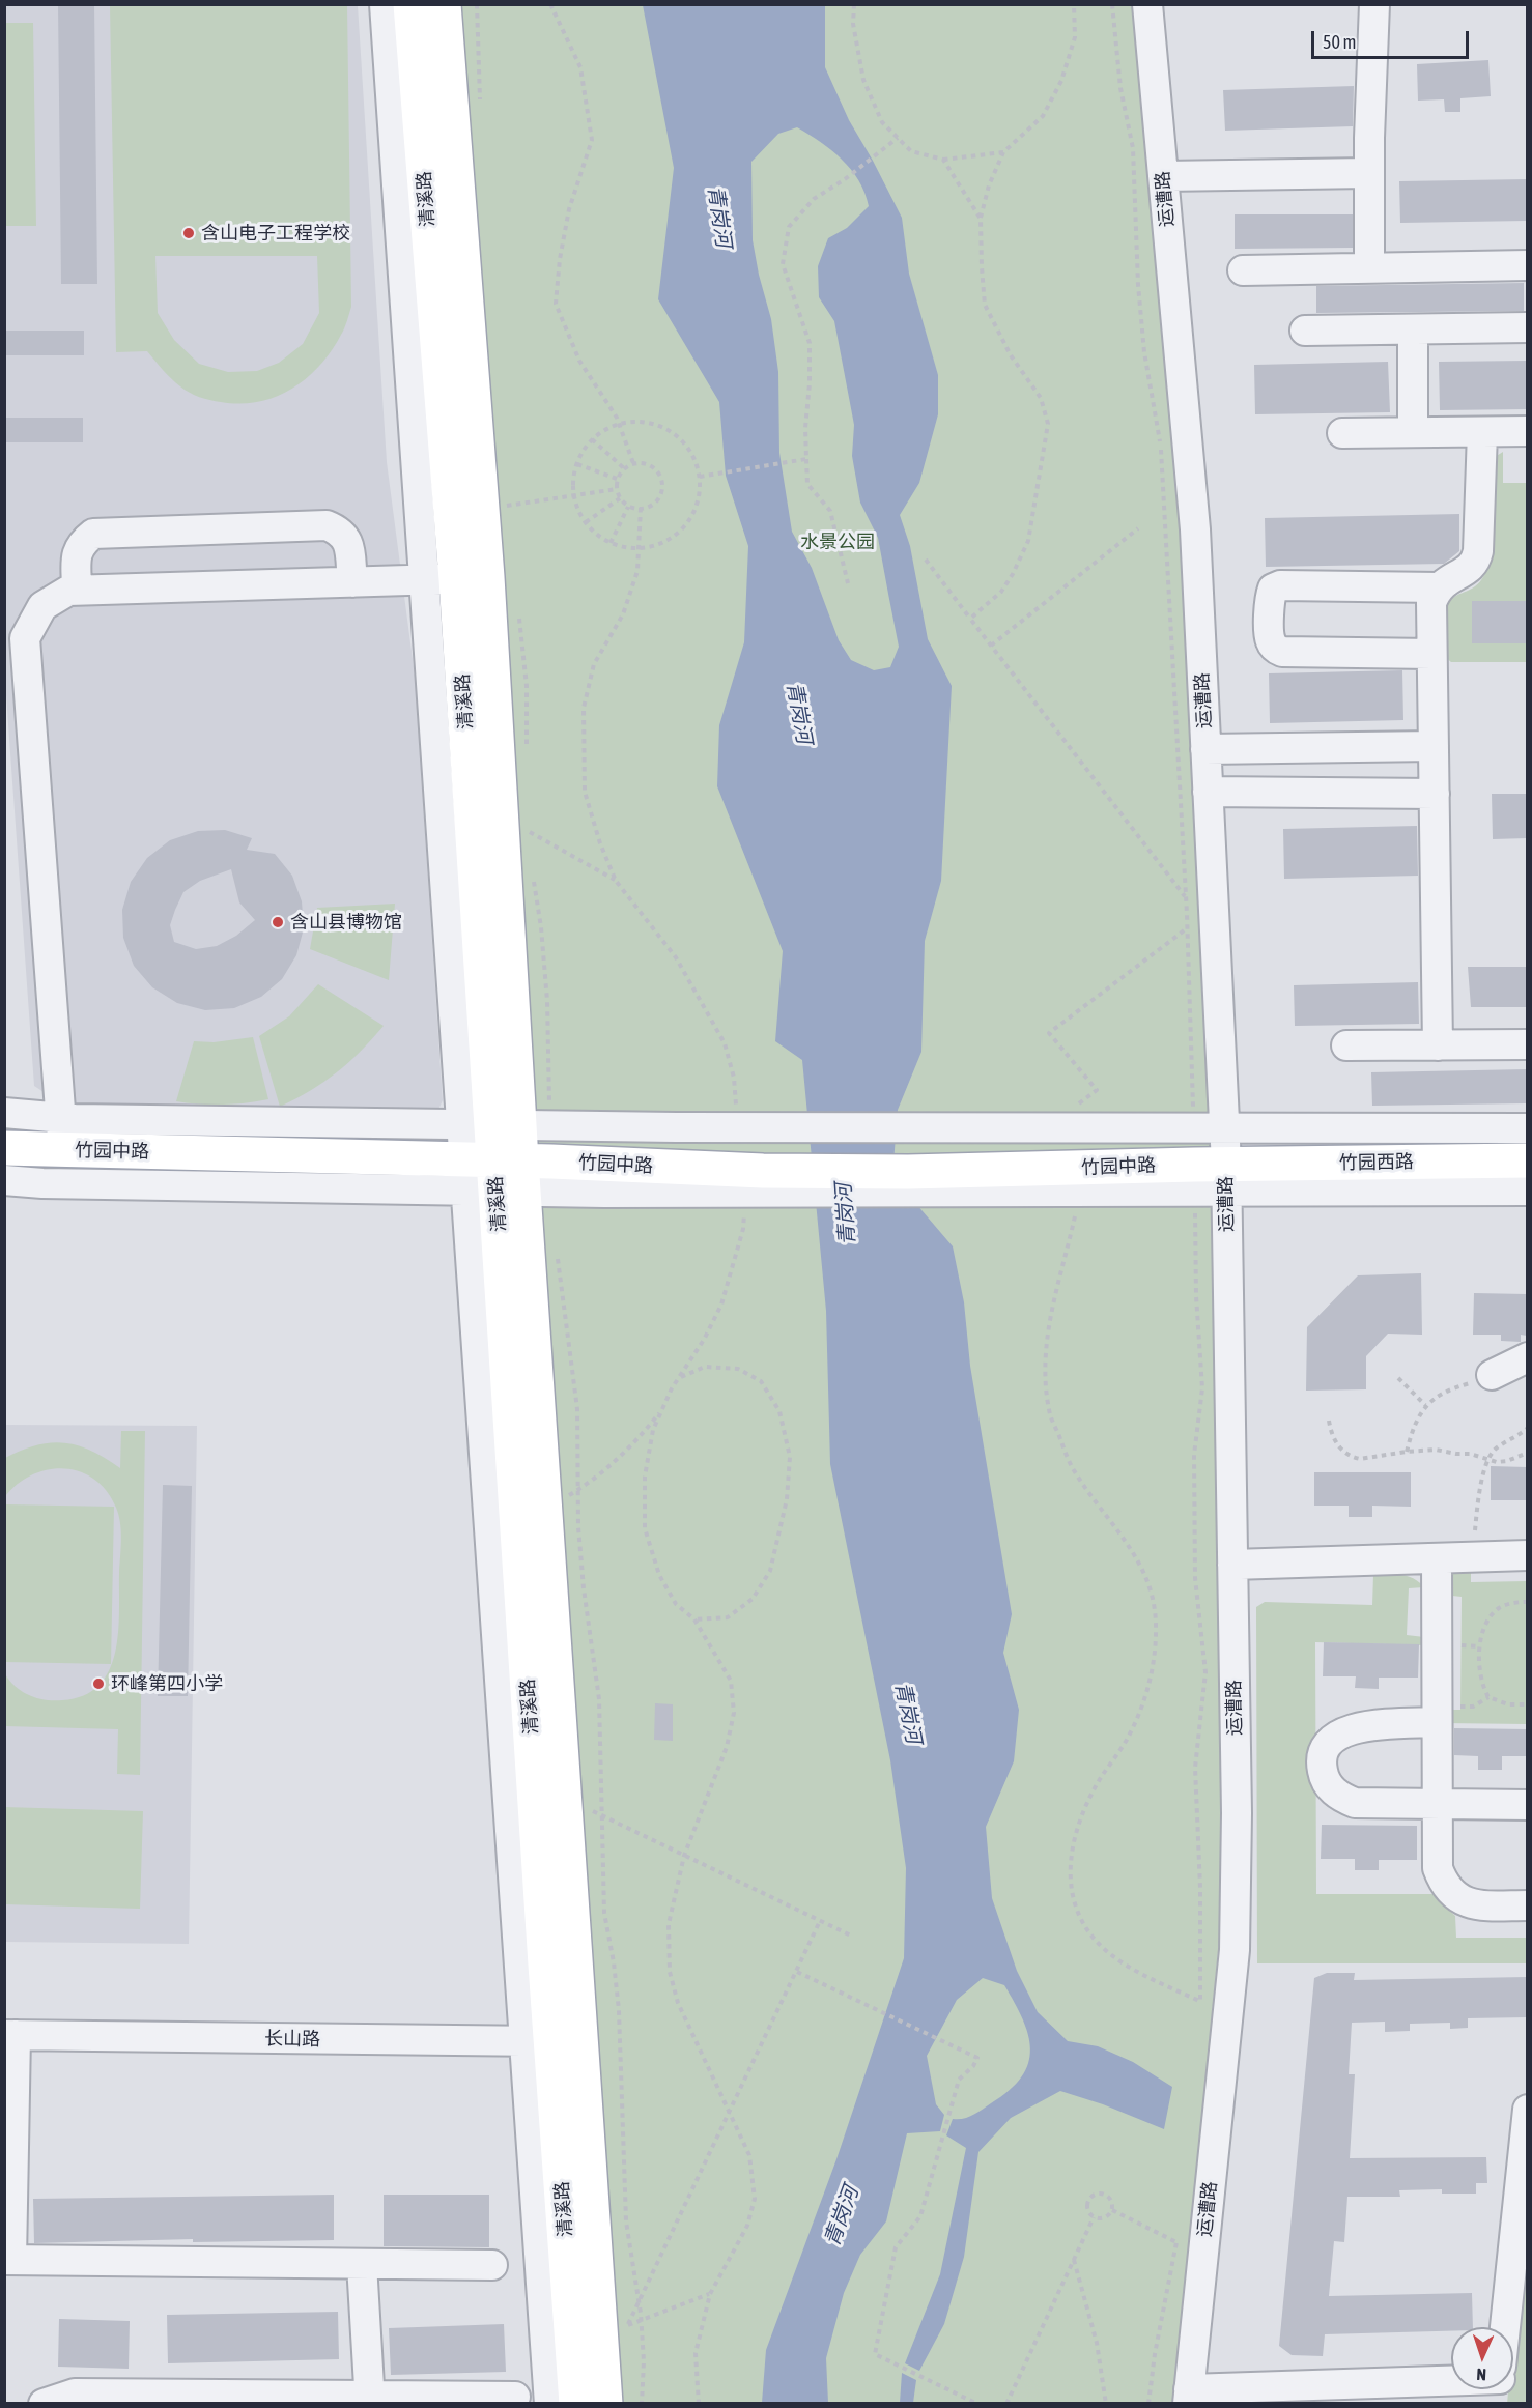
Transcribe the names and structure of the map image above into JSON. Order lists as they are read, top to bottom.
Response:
{
  "streets": {
    "main road": ["清溪路", "竹园中路", "竹园西路"],
    "street": ["运漕路", "长山路"]
  },
  "crossings": [
    ["清溪路", "竹园中路"],
    ["清溪路", "长山路"],
    ["运漕路", "竹园中路"],
    ["运漕路", "竹园西路"],
    ["竹园中路", "竹园西路"]
  ],
  "water": ["青岗河"],
  "parks": ["水景公园"],
  "places": ["含山电子工程学校", "含山县博物馆", "环峰第四小学"],
  "scale_bar": "50 m",
  "north": "bottom"
}
